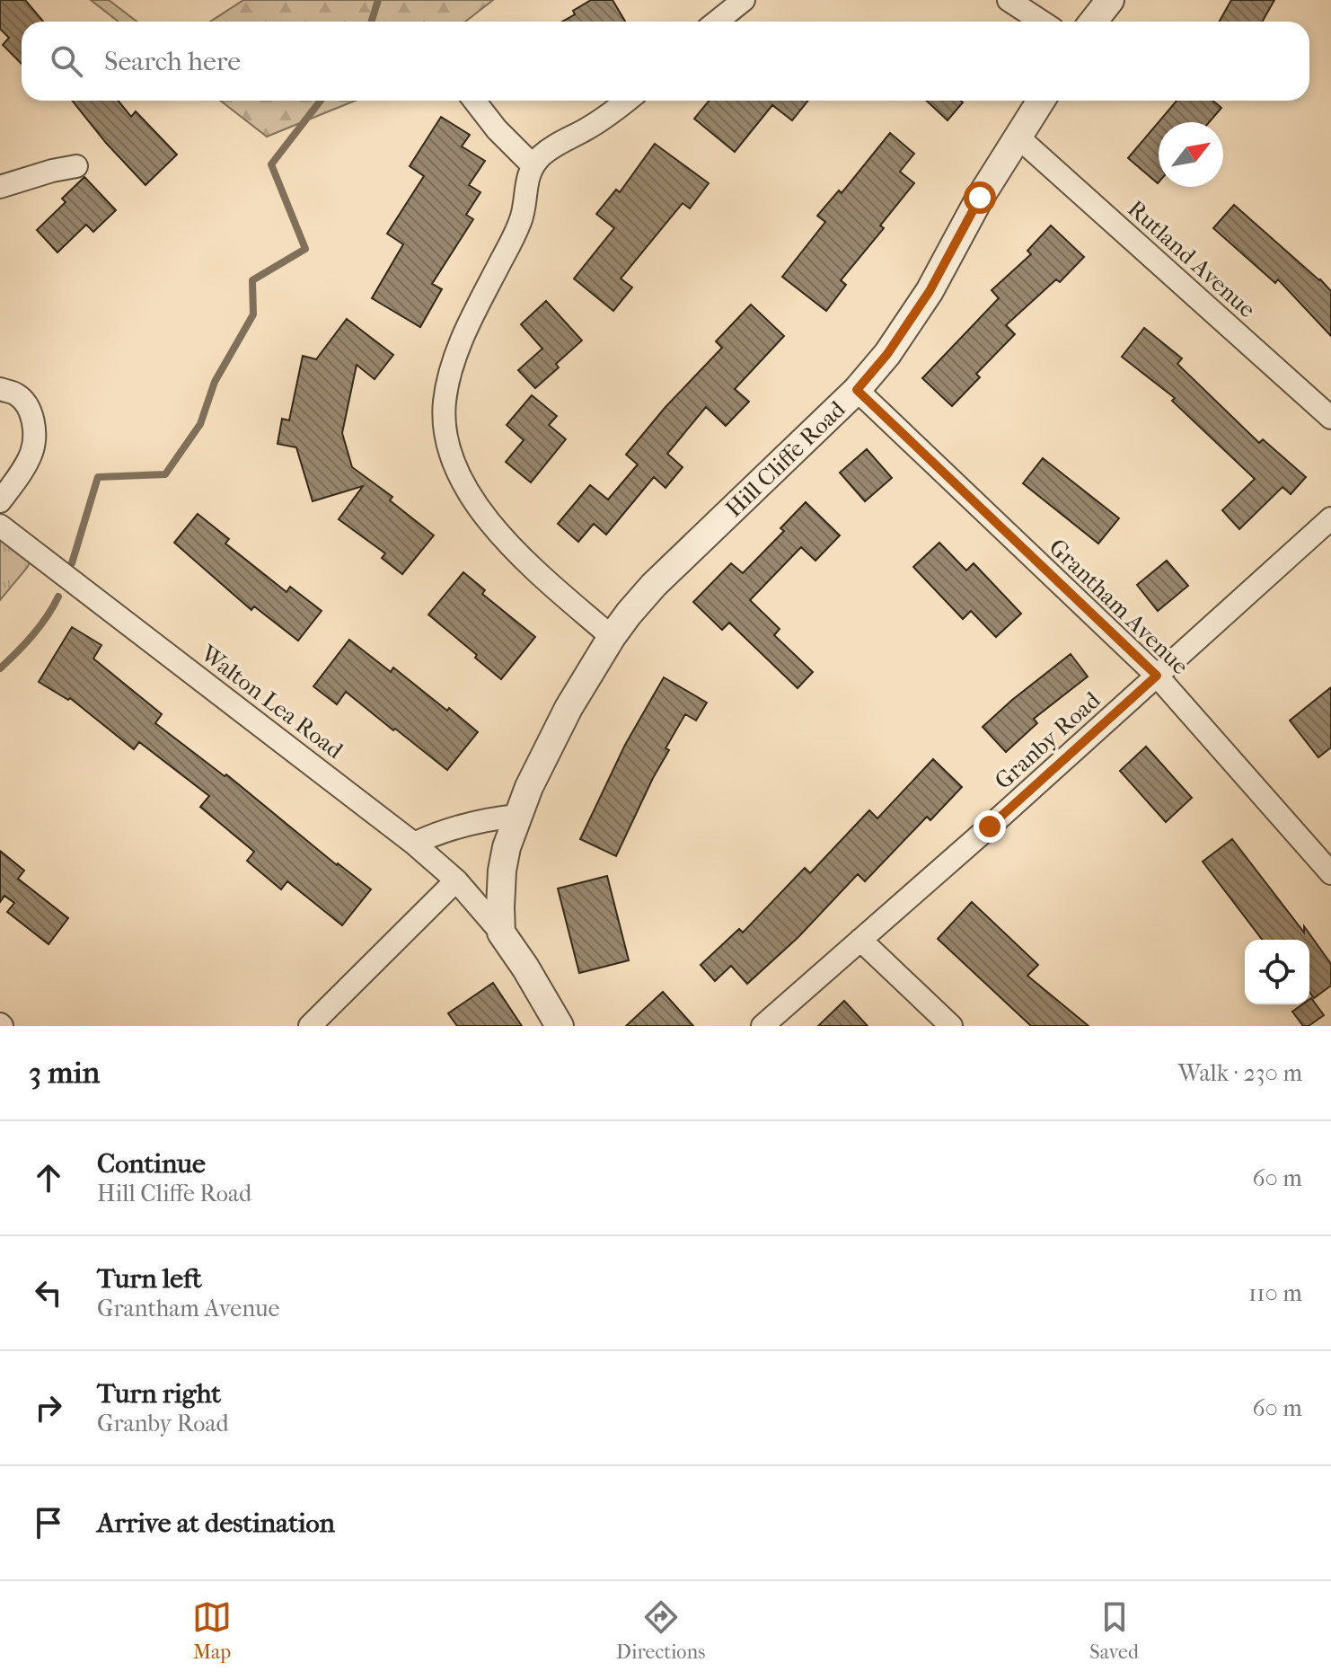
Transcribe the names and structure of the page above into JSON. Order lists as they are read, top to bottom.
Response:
{
  "streets": {
    "street": [
      "Rutland Avenue",
      "Hill Cliffe Road",
      "Grantham Avenue",
      "Walton Lea Road",
      "Granby Road"
    ]
  },
  "crossings": [
    ["Rutland Avenue", "Hill Cliffe Road"],
    ["Hill Cliffe Road", "Grantham Avenue"],
    ["Hill Cliffe Road", "Walton Lea Road"],
    ["Grantham Avenue", "Granby Road"]
  ],
  "north": "top right",
  "page": {
    "search": "Search here",
    "heading": ["3 min", "Walk · 230 m"],
    "list": [
      ["Continue", "Hill Cliffe Road", "60 m"],
      ["Turn left", "Grantham Avenue", "110 m"],
      ["Turn right", "Granby Road", "60 m"],
      "Arrive at destination"
    ],
    "nav": ["Map", "Directions", "Saved"]
  }
}
